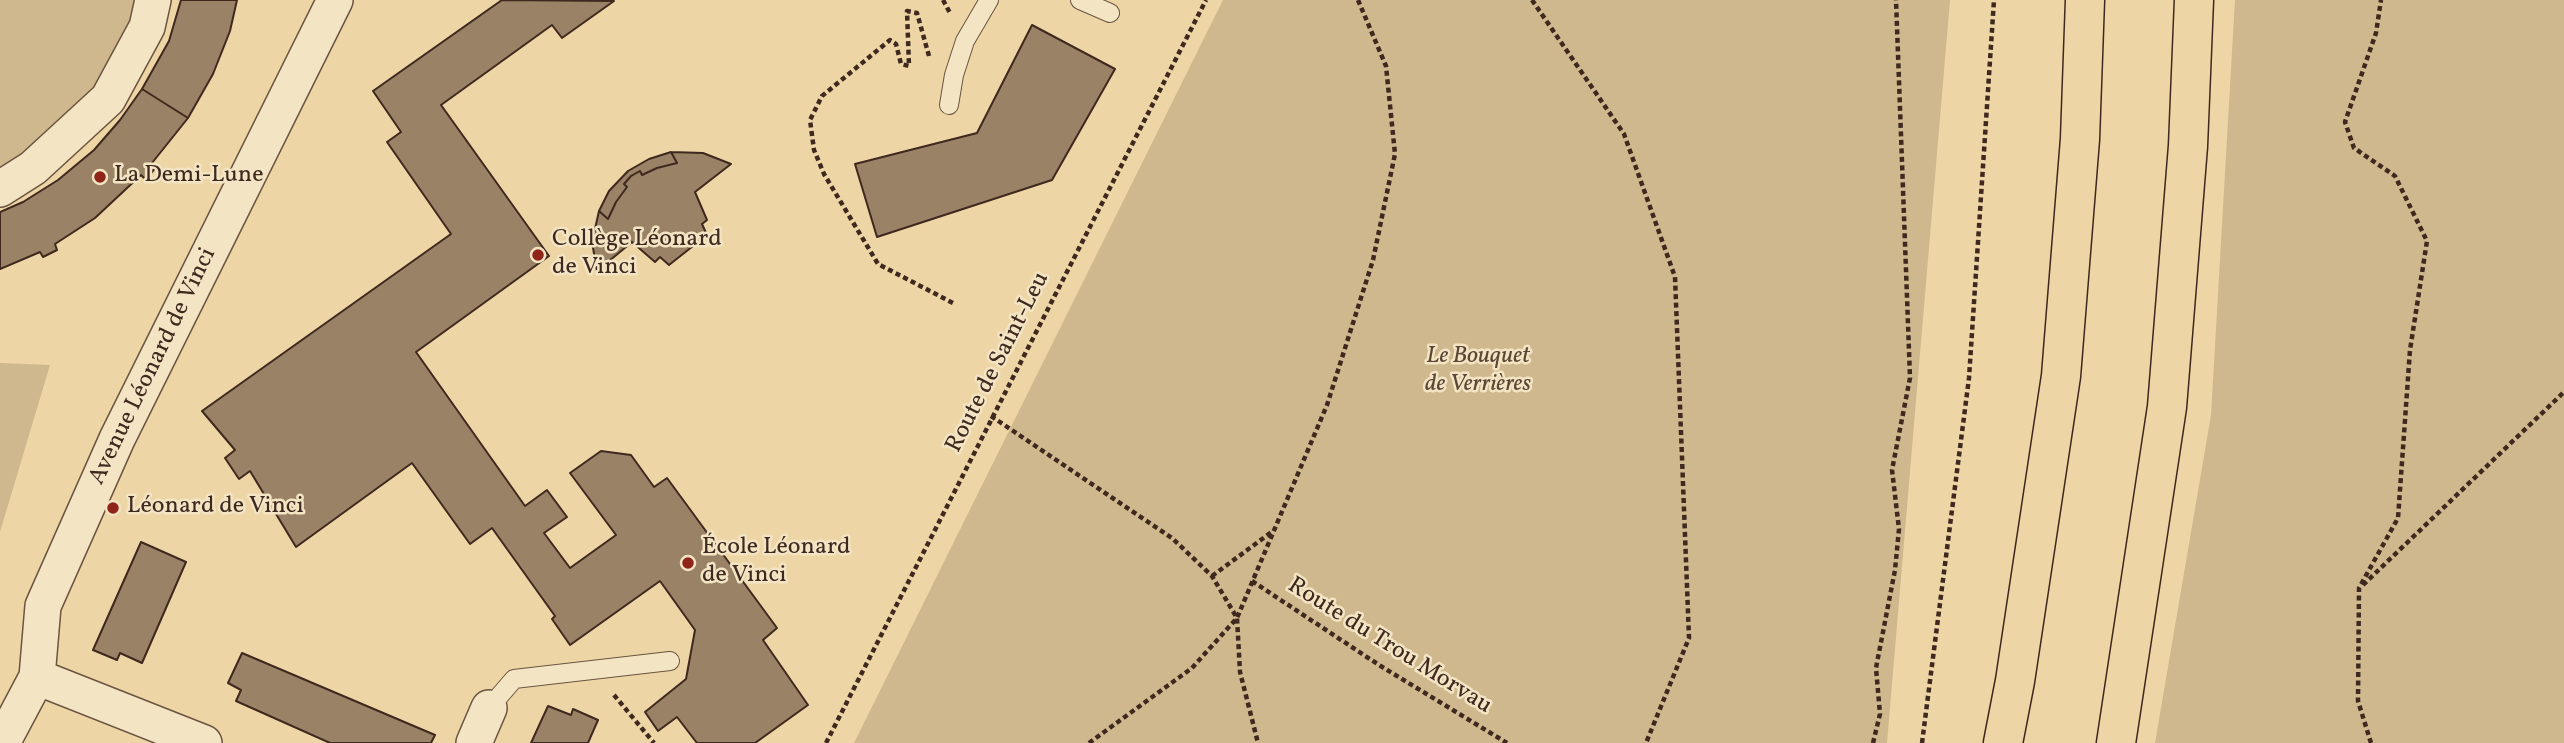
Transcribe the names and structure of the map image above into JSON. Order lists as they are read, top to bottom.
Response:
{
  "streets": {
    "street": ["Avenue Léonard de Vinci"],
    "path": ["Route de Saint-Leu", "Route du Trou Morvau"]
  },
  "parks": ["Le Bouquet de Verrières"],
  "places": [
    "La Demi-Lune",
    "Collège Léonard de Vinci",
    "Léonard de Vinci",
    "École Léonard de Vinci"
  ]
}
